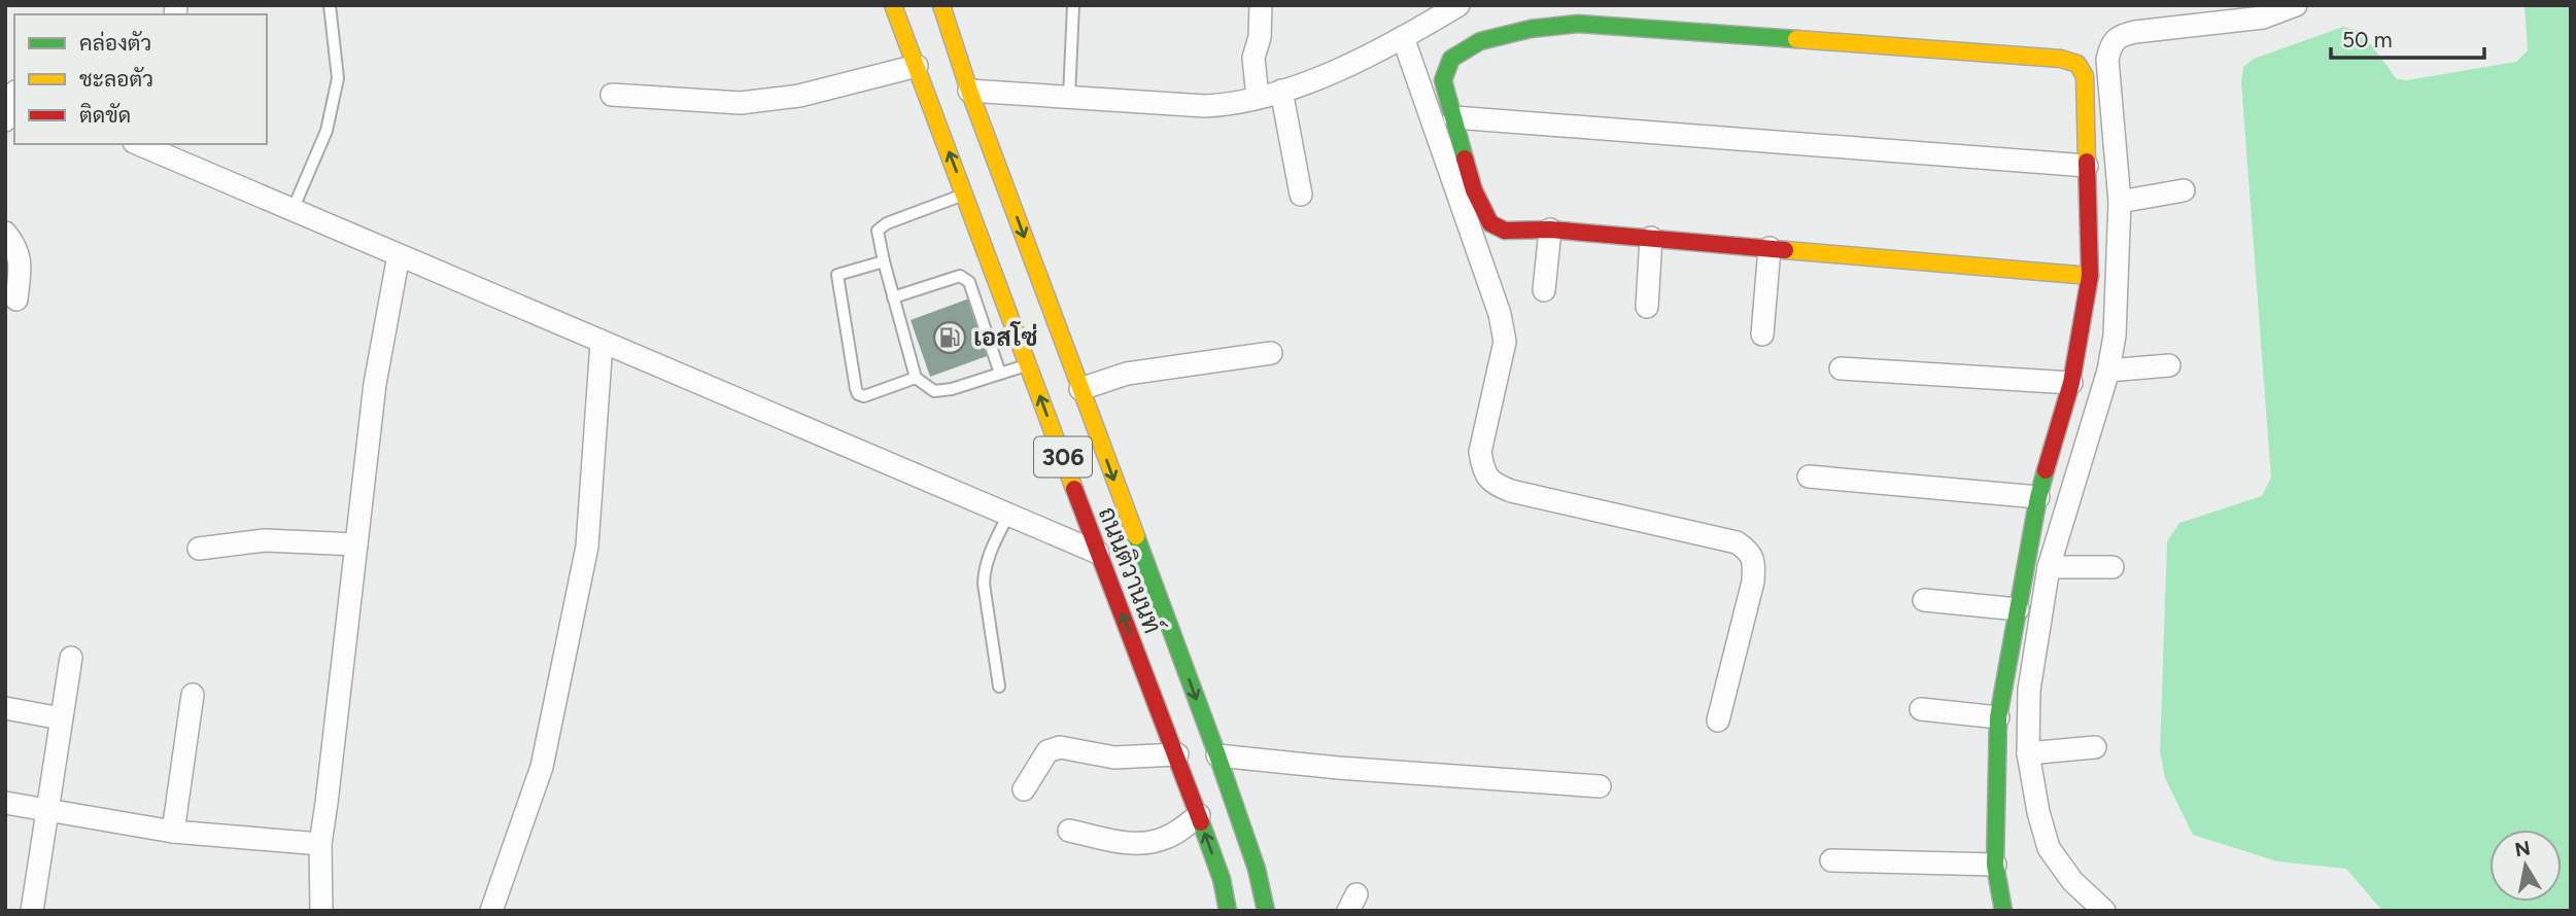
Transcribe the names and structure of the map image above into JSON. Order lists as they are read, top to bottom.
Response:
{
  "streets": {
    "street": ["306", "ถนนติวานนท์"]
  },
  "crossings": [
    ["306", "ถนนติวานนท์"]
  ],
  "places": {
    "fuel station": ["เอสโซ่"]
  },
  "legend": ["คล่องตัว", "ชะลอตัว", "ติดขัด"],
  "scale_bar": "50 m",
  "north": "top"
}
